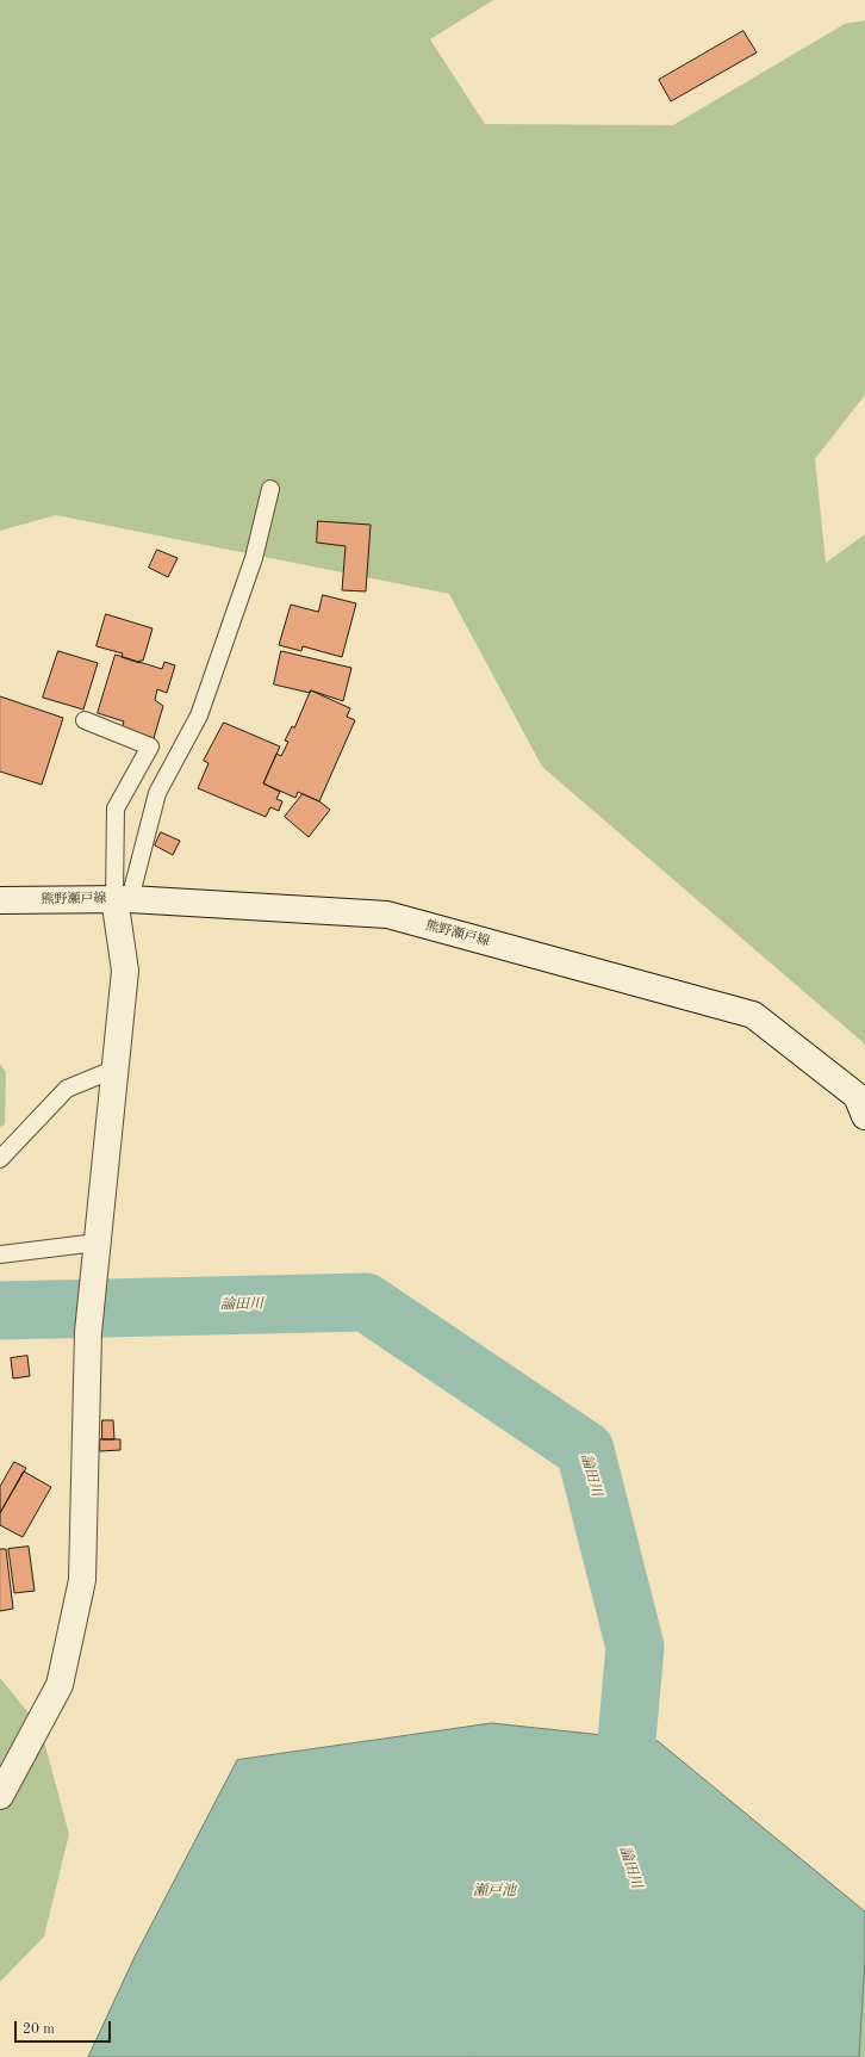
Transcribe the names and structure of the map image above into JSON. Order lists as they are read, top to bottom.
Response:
{
  "streets": {
    "street": ["熊野瀬戸線"]
  },
  "water": ["論田川", "瀬戸池"],
  "scale_bar": "20 m"
}
